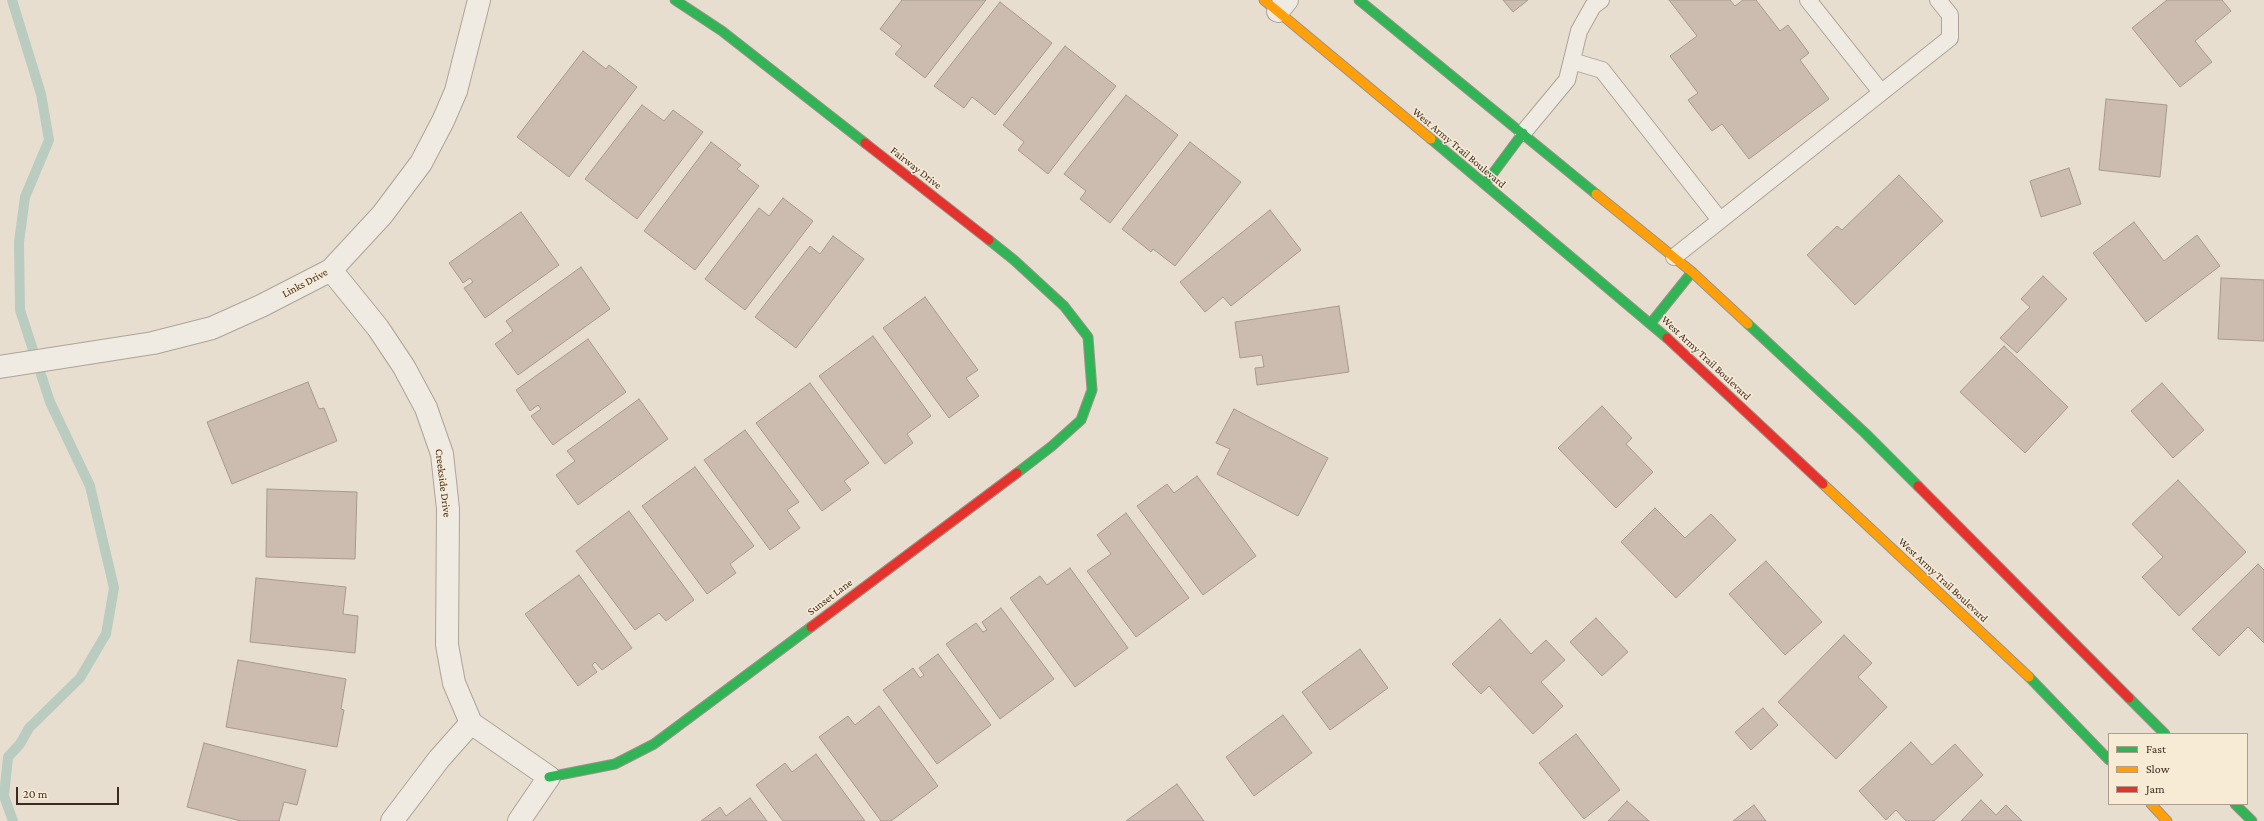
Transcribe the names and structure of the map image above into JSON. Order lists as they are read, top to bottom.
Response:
{
  "streets": {
    "main road": ["West Army Trail Boulevard", "Fairway Drive", "Sunset Lane"],
    "street": ["Links Drive", "Creekside Drive"]
  },
  "crossings": [
    ["Fairway Drive", "Sunset Lane"],
    ["Links Drive", "Creekside Drive"]
  ],
  "legend": ["Fast", "Slow", "Jam"],
  "scale_bar": "20 m"
}
